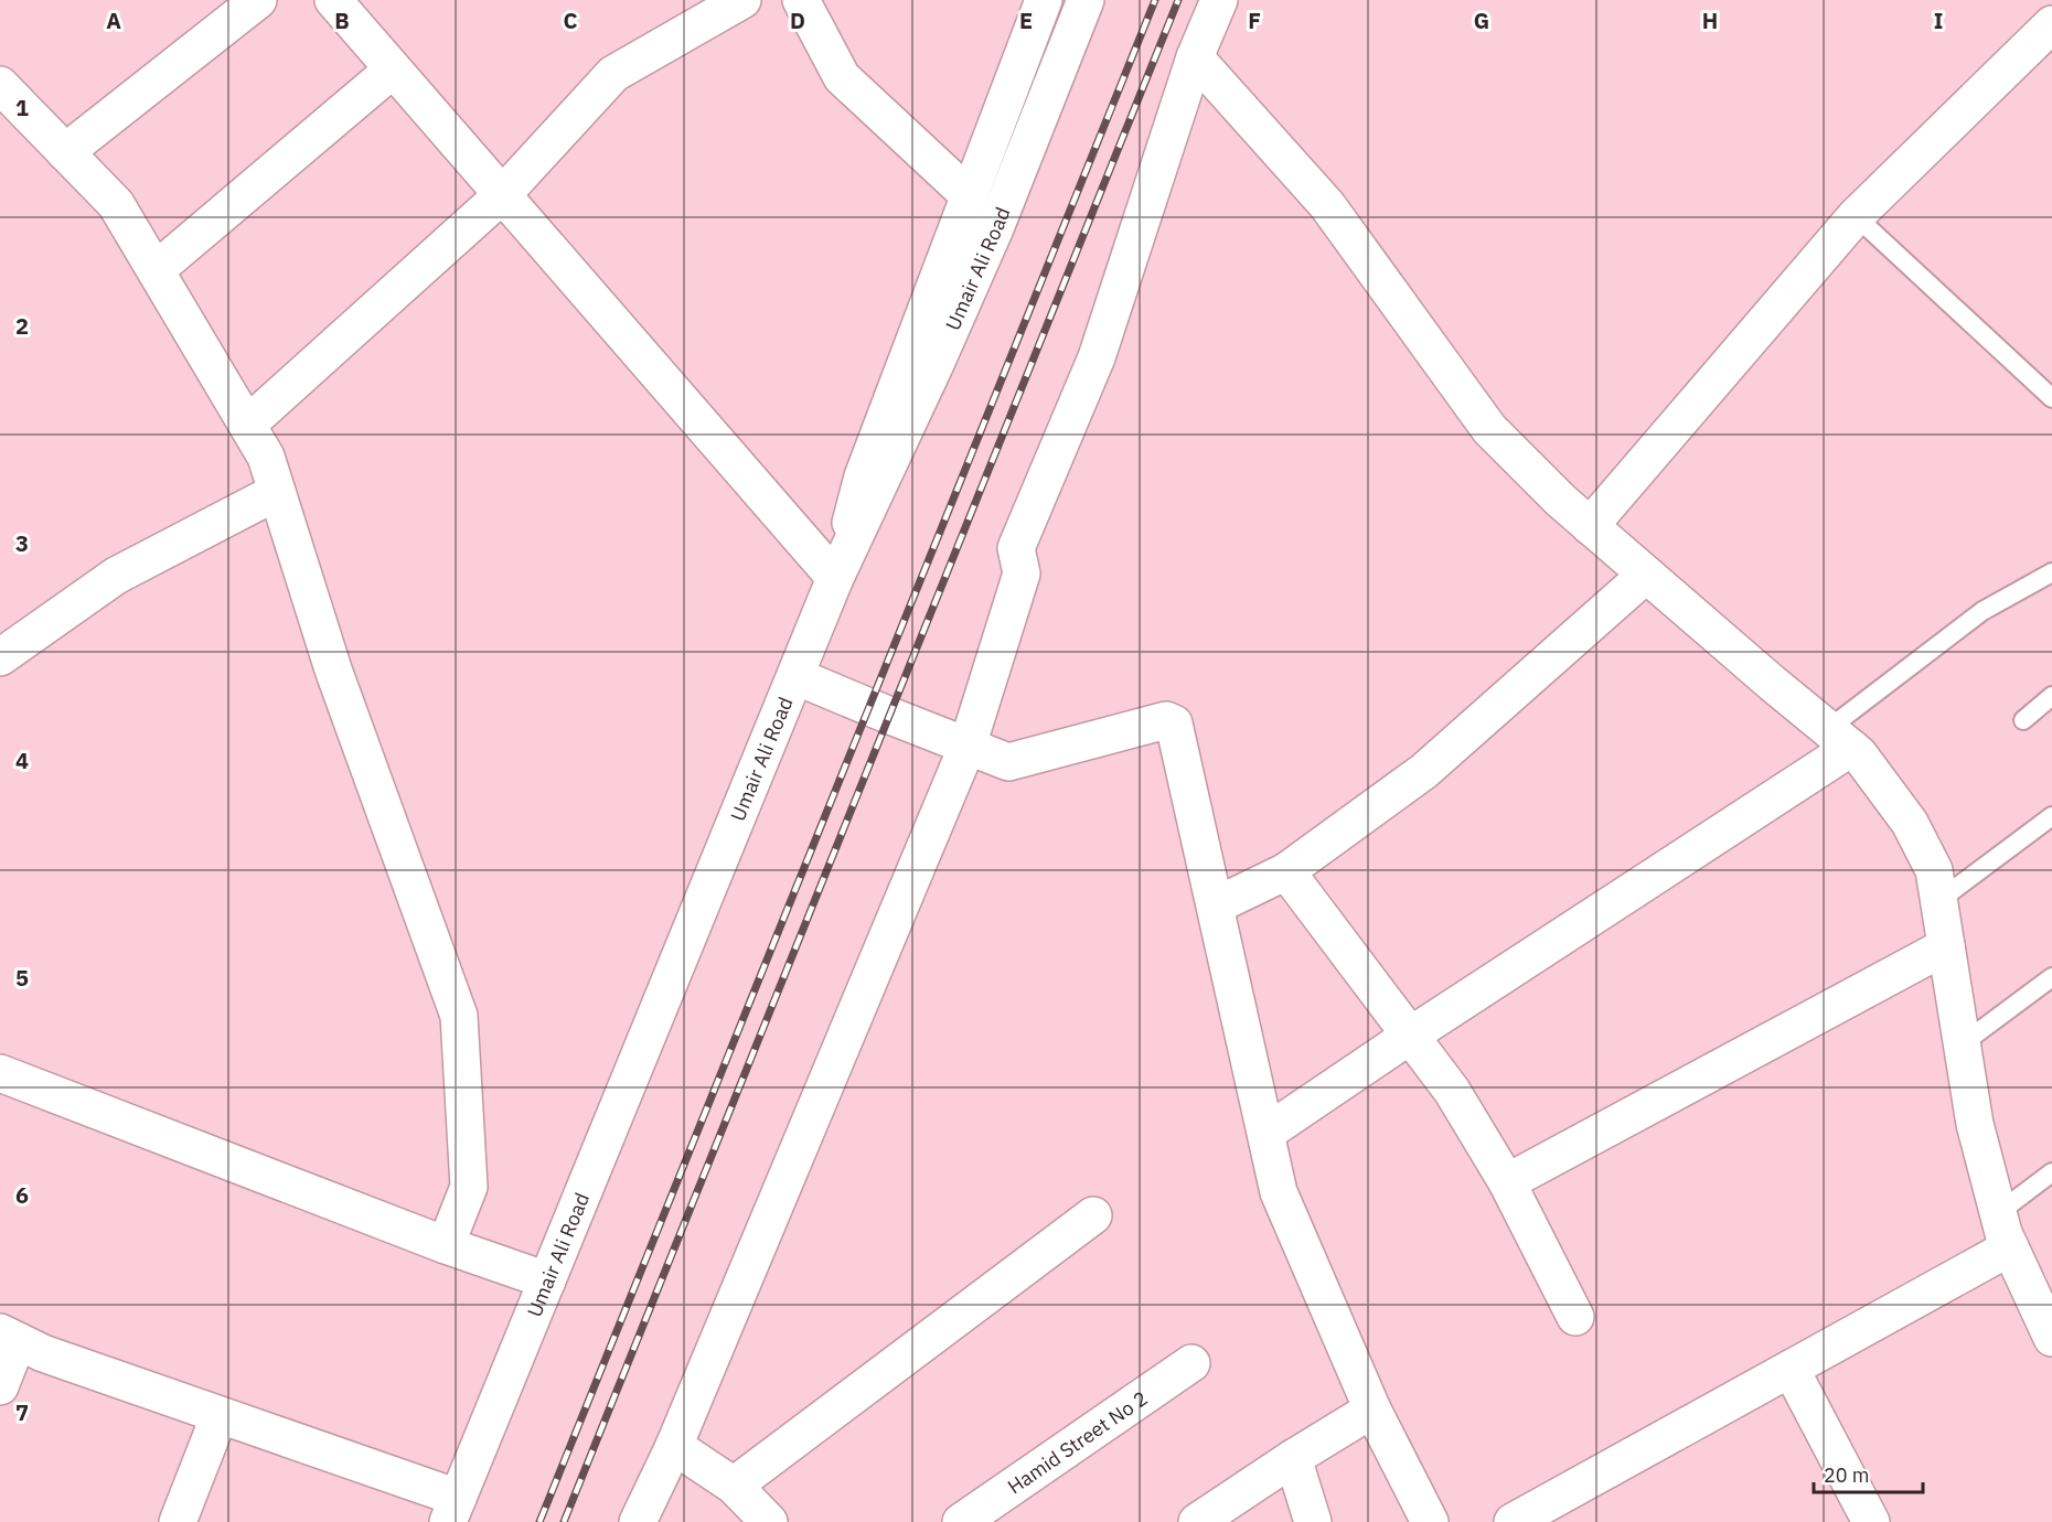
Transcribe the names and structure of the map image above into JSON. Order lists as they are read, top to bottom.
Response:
{
  "streets": {
    "street": ["Umair Ali Road", "Hamid Street No 2"]
  },
  "scale_bar": "20 m",
  "grid": {
    "columns": [
      "A",
      "B",
      "C",
      "D",
      "E",
      "F",
      "G",
      "H",
      "I"
    ],
    "rows": [
      "1",
      "2",
      "3",
      "4",
      "5",
      "6",
      "7"
    ]
  }
}
